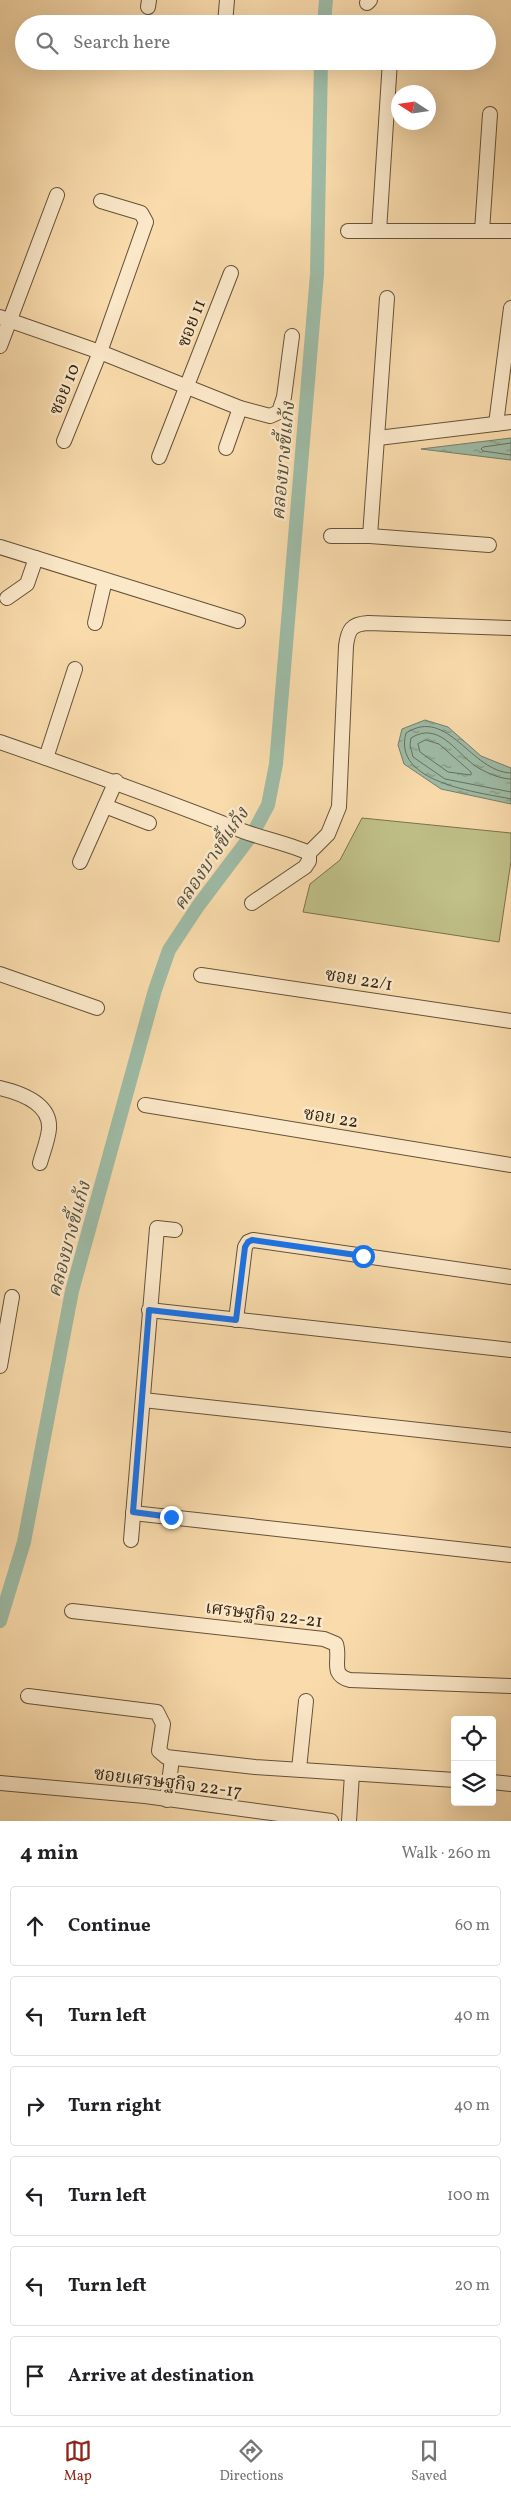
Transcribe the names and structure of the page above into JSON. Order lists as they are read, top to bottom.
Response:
{
  "streets": {
    "street": [
      "ซอย 11",
      "ซอย 10",
      "ซอย 22/1",
      "ซอย 22",
      "เศรษฐกิจ 22-21",
      "ซอยเศรษฐกิจ 22-17"
    ]
  },
  "water": ["คลองบางขี้แก้ง"],
  "north": "left",
  "page": {
    "search": "Search here",
    "heading": ["4 min", "Walk · 260 m"],
    "list": [
      ["Continue", "60 m"],
      ["Turn left", "40 m"],
      ["Turn right", "40 m"],
      ["Turn left", "100 m"],
      ["Turn left", "20 m"],
      "Arrive at destination"
    ],
    "nav": ["Map", "Directions", "Saved"]
  }
}
